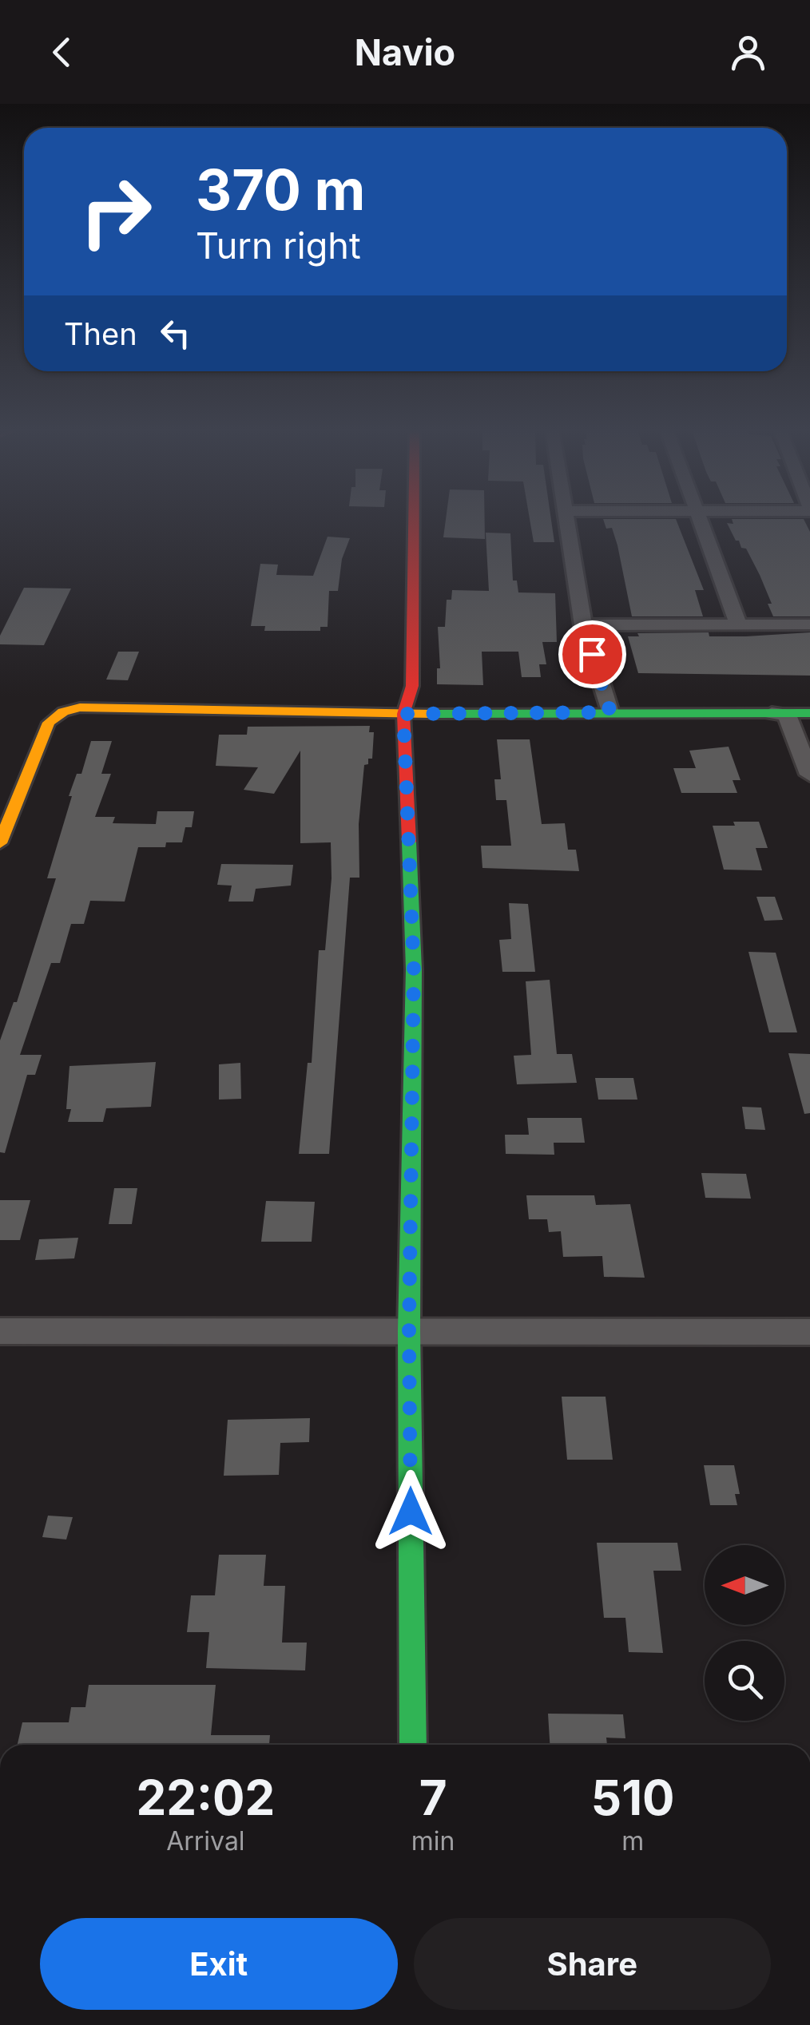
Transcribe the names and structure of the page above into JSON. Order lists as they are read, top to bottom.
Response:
{
  "north": "left",
  "page": {
    "header": "Navio",
    "turn": ["370 m", "Turn right"],
    "then": "Then",
    "eta": [
      "22:02",
      "Arrival",
      "7",
      "min",
      "510",
      "m"
    ],
    "buttons": ["Exit", "Share"]
  }
}
